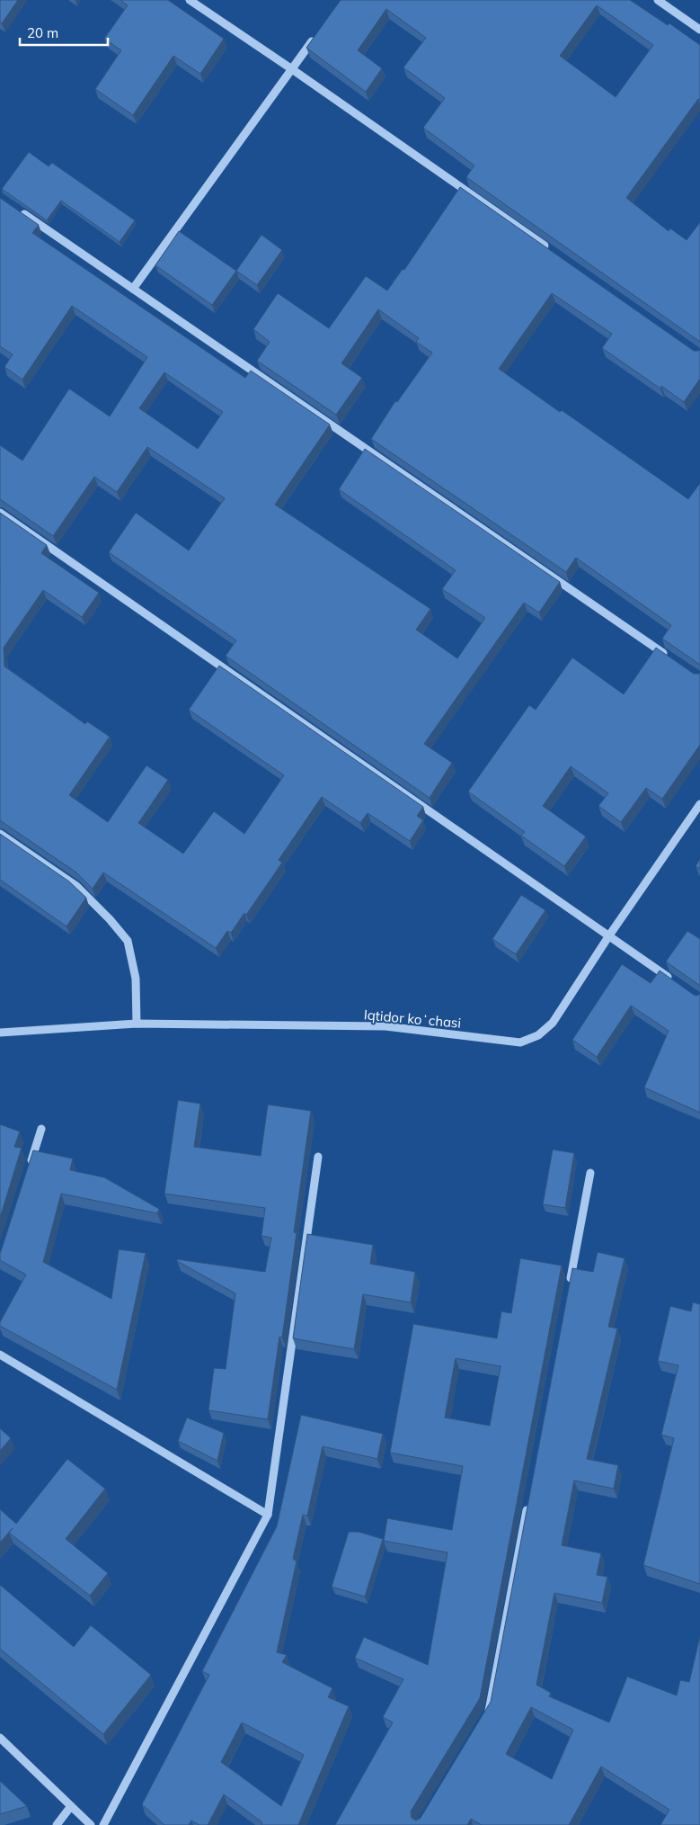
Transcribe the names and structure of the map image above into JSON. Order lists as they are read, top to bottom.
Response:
{
  "streets": {
    "street": ["Iqtidor koʻchasi"]
  },
  "scale_bar": "20 m"
}
